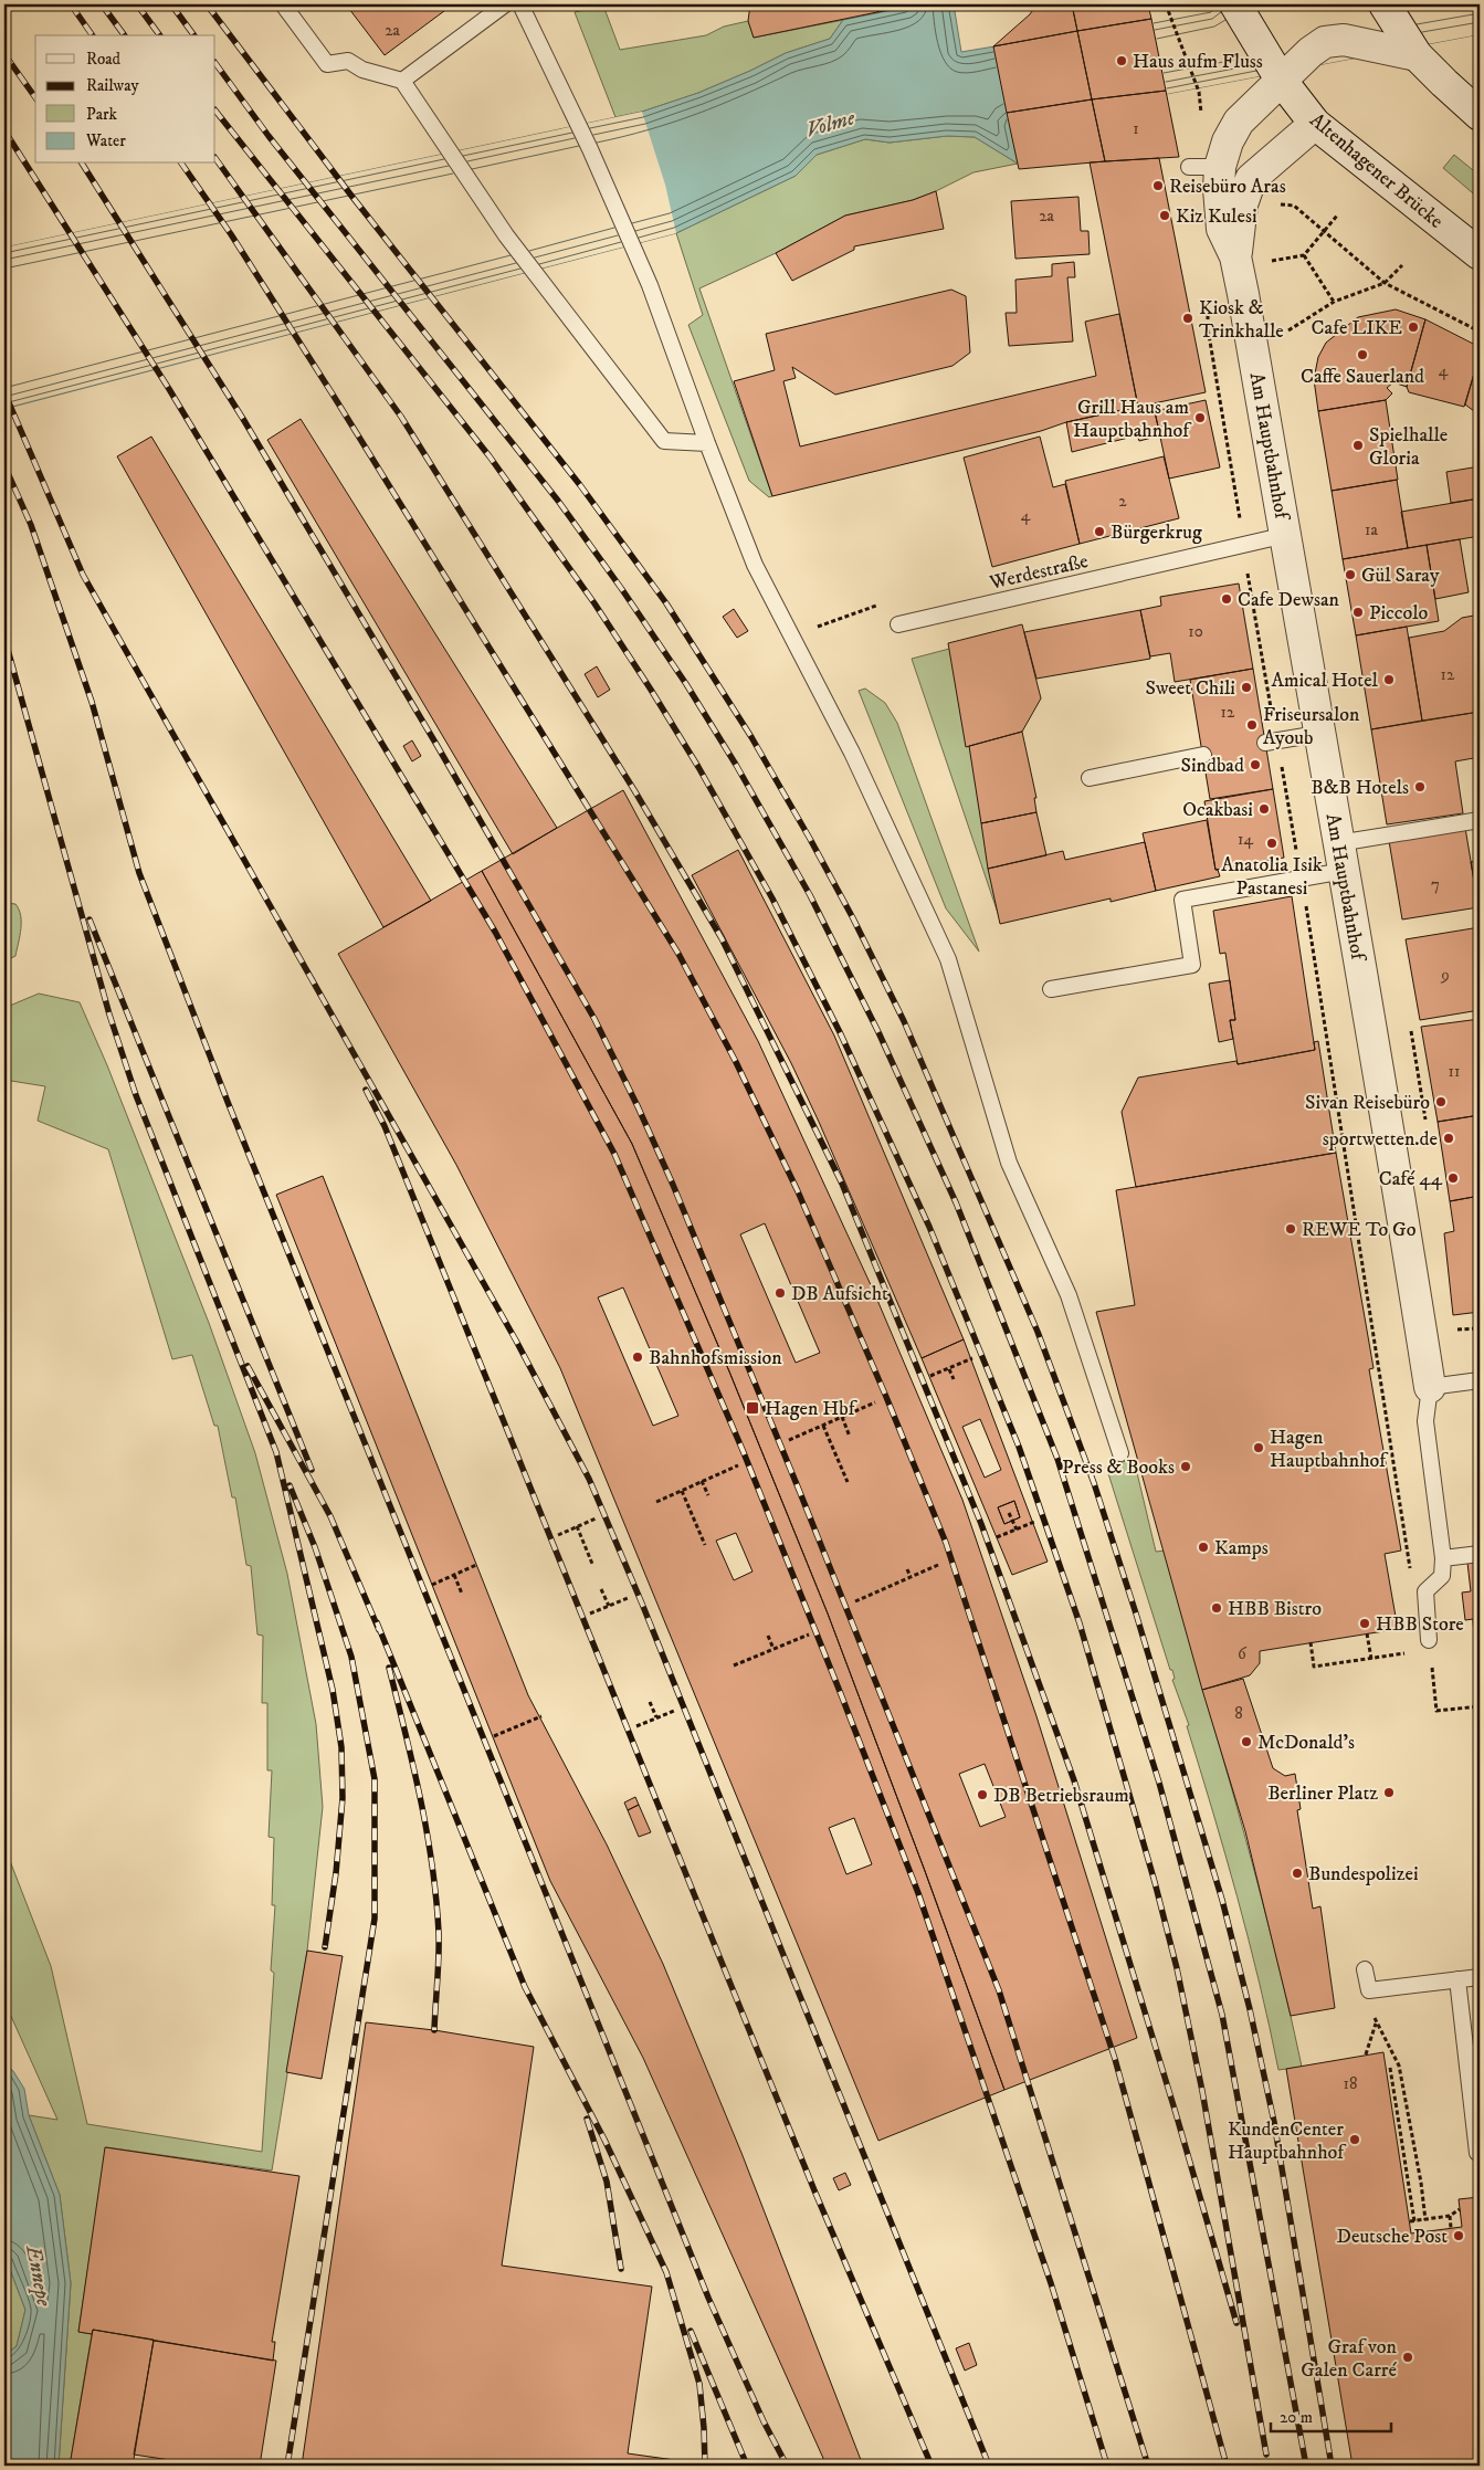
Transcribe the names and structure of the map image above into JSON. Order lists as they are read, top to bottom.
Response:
{
  "streets": {
    "street": ["Altenhagener Brücke", "Am Hauptbahnhof"],
    "lane": ["Werdestraße"]
  },
  "crossings": [
    ["Altenhagener Brücke", "Am Hauptbahnhof"],
    ["Am Hauptbahnhof", "Werdestraße"]
  ],
  "water": ["Volme", "Ennepe"],
  "places": {
    "other": [
      "Haus aufm Fluss",
      "Reisebüro Aras",
      "Kiz Kulesi",
      "Kiosk & Trinkhalle",
      "Cafe LIKE",
      "Caffe Sauerland",
      "Grill Haus am Hauptbahnhof",
      "Spielhalle Gloria",
      "Bürgerkrug",
      "Gül Saray",
      "Cafe Dewsan",
      "Piccolo",
      "Amical Hotel",
      "Sweet Chili",
      "Friseursalon Ayoub",
      "Sindbad",
      "B&B Hotels",
      "Ocakbasi",
      "Anatolia Isik Pastanesi",
      "Sivan Reisebüro",
      "sportwetten.de",
      "Café 44",
      "REWE To Go",
      "DB Aufsicht",
      "Bahnhofsmission",
      "Hagen Hauptbahnhof",
      "Press & Books",
      "Kamps",
      "HBB Bistro",
      "HBB Store",
      "McDonald's",
      "Berliner Platz",
      "DB Betriebsraum",
      "Bundespolizei",
      "KundenCenter Hauptbahnhof",
      "Deutsche Post",
      "Graf von Galen Carré"
    ],
    "transit": ["Hagen Hbf"]
  },
  "house_numbers": [
    "2a",
    "1",
    "2a",
    "4",
    "2",
    "4",
    "1a",
    "10",
    "12",
    "12",
    "14",
    "7",
    "9",
    "11",
    "6",
    "8",
    "18"
  ],
  "legend": [
    "Road",
    "Railway",
    "Park",
    "Water"
  ],
  "scale_bar": "20 m"
}
